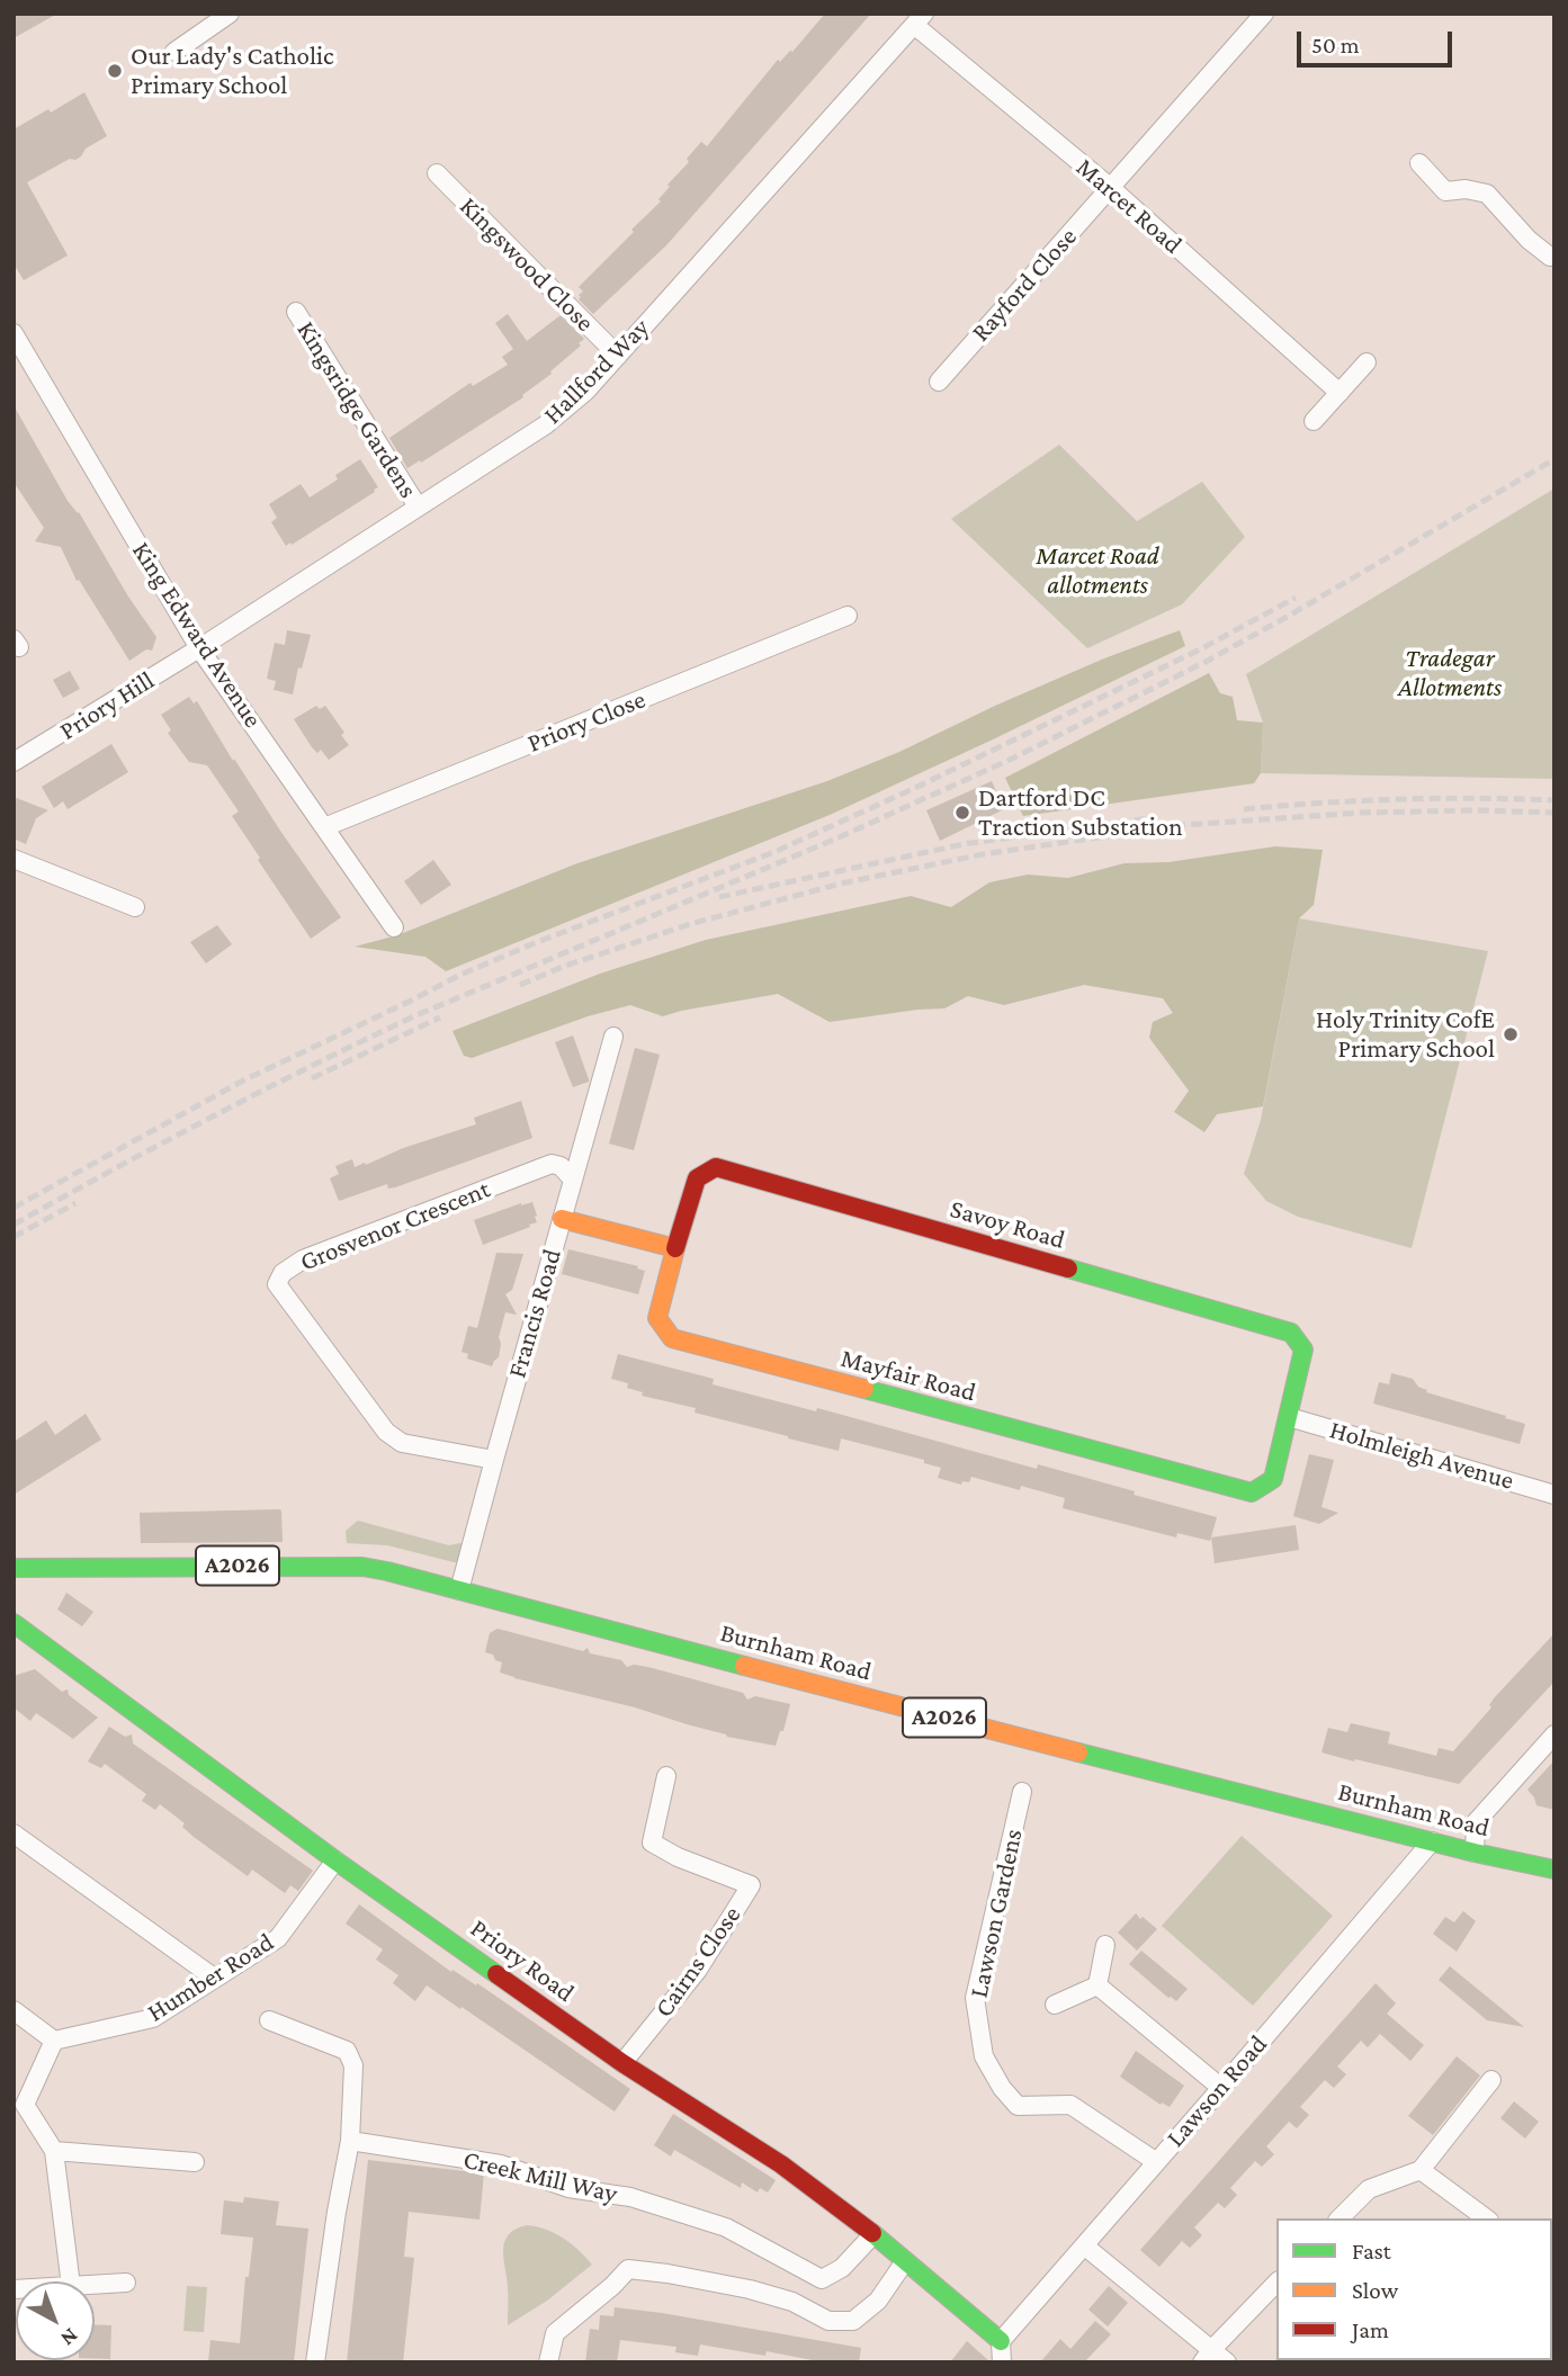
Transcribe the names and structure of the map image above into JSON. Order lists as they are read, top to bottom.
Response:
{
  "streets": {
    "street": [
      "Marcet Road",
      "Kingswood Close",
      "Rayford Close",
      "Hallford Way",
      "Kingsridge Gardens",
      "King Edward Avenue",
      "Priory Hill",
      "Priory Close",
      "Savoy Road",
      "Grosvenor Crescent",
      "Francis Road",
      "Mayfair Road",
      "Holmleigh Avenue",
      "A2026",
      "Burnham Road",
      "Lawson Gardens",
      "Priory Road",
      "Cairns Close",
      "Humber Road",
      "Lawson Road",
      "Creek Mill Way"
    ]
  },
  "crossings": [
    ["Marcet Road", "Rayford Close"],
    ["Marcet Road", "Hallford Way"],
    ["Kingswood Close", "Hallford Way"],
    ["Hallford Way", "Kingsridge Gardens"],
    ["Hallford Way", "King Edward Avenue"],
    ["Hallford Way", "Priory Hill"],
    ["King Edward Avenue", "Priory Hill"],
    ["King Edward Avenue", "Priory Close"],
    ["Savoy Road", "Mayfair Road"],
    ["Savoy Road", "Holmleigh Avenue"],
    ["Grosvenor Crescent", "Francis Road"],
    ["Francis Road", "Burnham Road"],
    ["Mayfair Road", "Holmleigh Avenue"],
    ["Burnham Road", "Lawson Road"],
    ["Lawson Gardens", "Lawson Road"],
    ["Priory Road", "Cairns Close"],
    ["Priory Road", "Humber Road"],
    ["Priory Road", "Lawson Road"],
    ["Priory Road", "Creek Mill Way"]
  ],
  "parks": ["Marcet Road allotments", "Tradegar Allotments"],
  "places": ["Our Lady's Catholic Primary School", "Dartford DC Traction Substation", "Holy Trinity CofE Primary School"],
  "legend": ["Fast", "Slow", "Jam"],
  "scale_bar": "50 m",
  "north": "bottom right"
}
